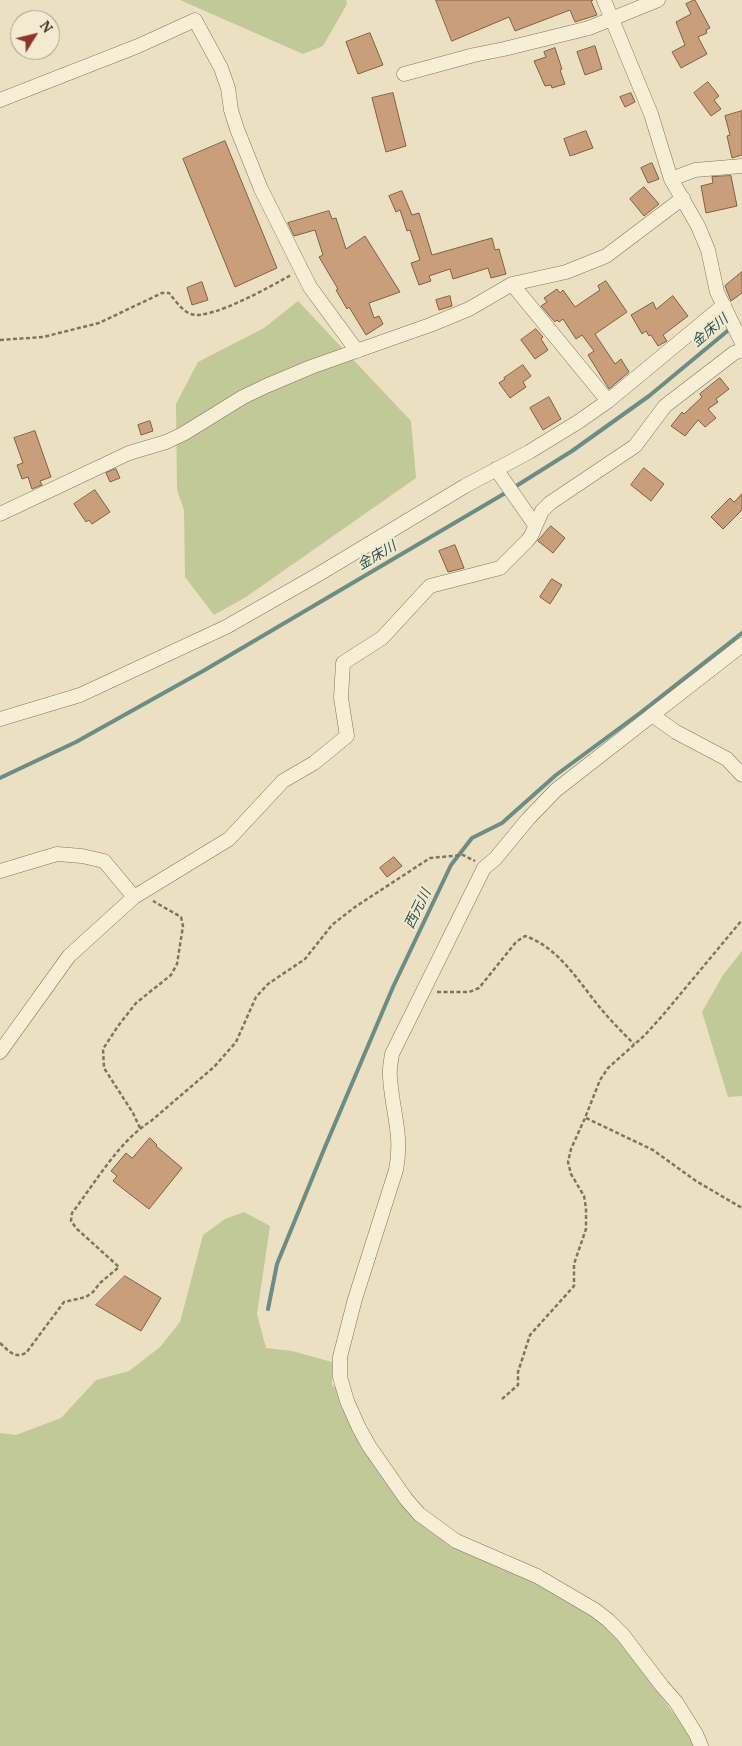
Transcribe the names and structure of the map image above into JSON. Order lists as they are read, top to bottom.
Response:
{
  "water": ["金床川", "西元川"],
  "north": "top right"
}
